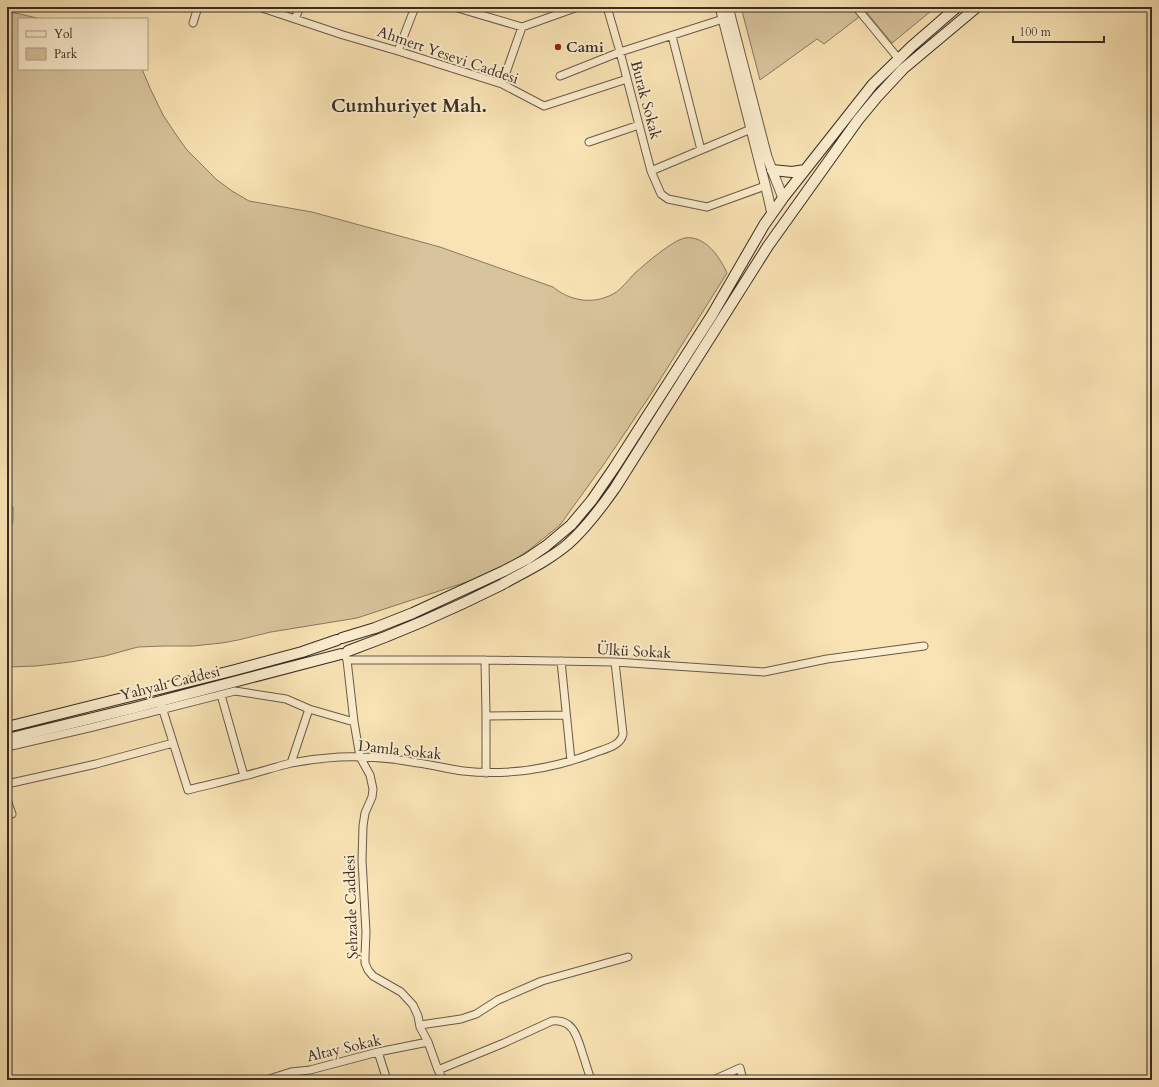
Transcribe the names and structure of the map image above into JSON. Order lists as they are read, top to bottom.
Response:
{
  "streets": {
    "main road": ["Yahyalı Caddesi"],
    "street": [
      "Ahmert Yesevi Caddesi",
      "Burak Sokak",
      "Ülkü Sokak",
      "Damla Sokak",
      "Şehzade Caddesi",
      "Altay Sokak"
    ]
  },
  "crossings": [
    ["Ahmert Yesevi Caddesi", "Burak Sokak"],
    ["Ülkü Sokak", "Yahyalı Caddesi"],
    ["Ülkü Sokak", "Damla Sokak"],
    ["Ülkü Sokak", "Şehzade Caddesi"],
    ["Yahyalı Caddesi", "Damla Sokak"],
    ["Yahyalı Caddesi", "Şehzade Caddesi"],
    ["Damla Sokak", "Şehzade Caddesi"],
    ["Şehzade Caddesi", "Altay Sokak"]
  ],
  "districts": ["Cumhuriyet Mah."],
  "places": ["Cami"],
  "legend": ["Yol", "Park"],
  "scale_bar": "100 m"
}
